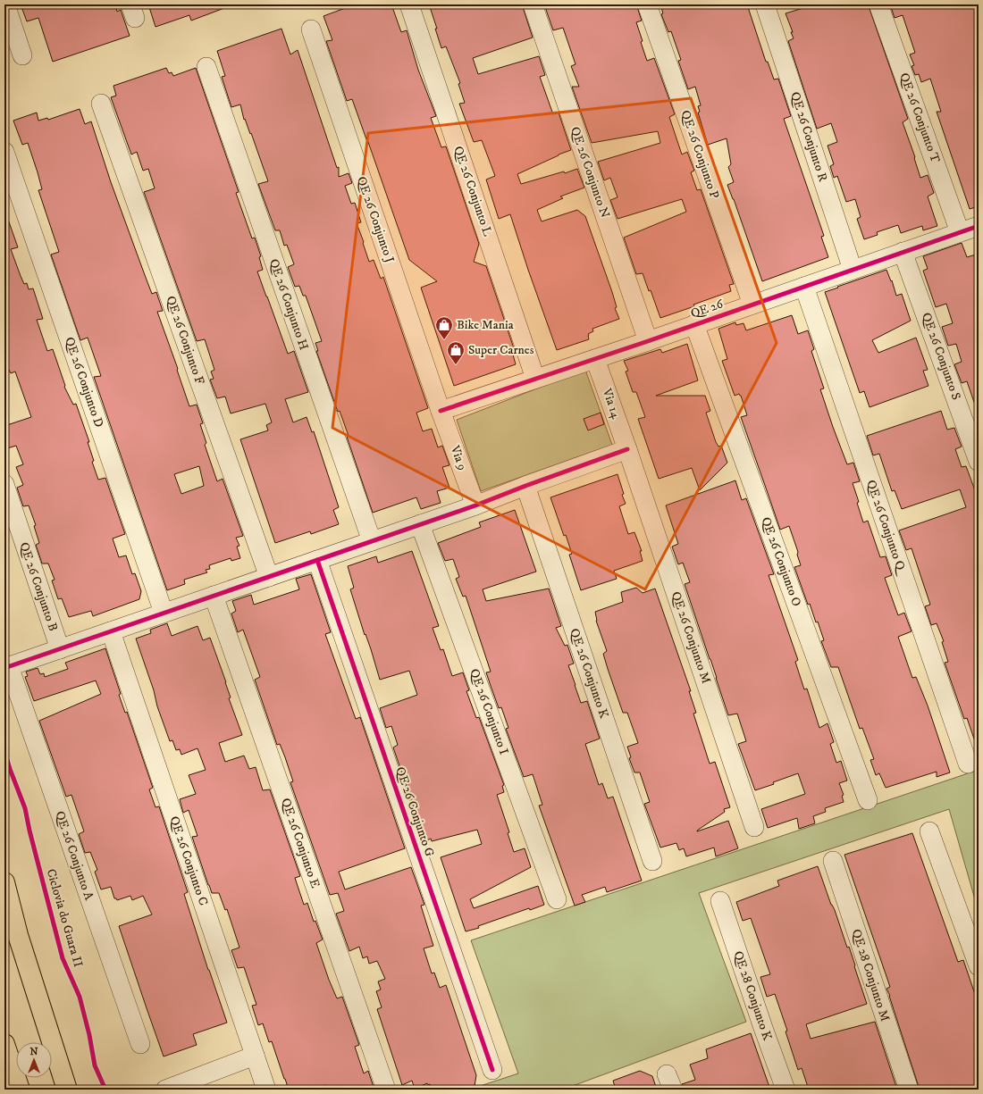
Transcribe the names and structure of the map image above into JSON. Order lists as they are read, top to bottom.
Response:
{
  "streets": {
    "street": [
      "QE 26 Conjunto T",
      "QE 26 Conjunto R",
      "QE 26 Conjunto P",
      "QE 26 Conjunto N",
      "QE 26 Conjunto L",
      "QE 26 Conjunto J",
      "QE 26 Conjunto H",
      "QE 26",
      "QE 26 Conjunto F",
      "QE 26 Conjunto S",
      "QE 26 Conjunto D",
      "Via 14",
      "Via 9",
      "QE 26 Conjunto Q",
      "QE 26 Conjunto O",
      "QE 26 Conjunto B",
      "QE 26 Conjunto M",
      "QE 26 Conjunto K",
      "QE 26 Conjunto I",
      "QE 26 Conjunto G",
      "QE 26 Conjunto E",
      "QE 26 Conjunto A",
      "QE 26 Conjunto C",
      "QE 28 Conjunto M",
      "QE 28 Conjunto K"
    ],
    "cycle path": ["Ciclovia do Guara II"]
  },
  "crossings": [
    ["QE 26 Conjunto T", "QE 26"],
    ["QE 26 Conjunto R", "QE 26"],
    ["QE 26 Conjunto P", "QE 26"],
    ["QE 26 Conjunto N", "QE 26"],
    ["QE 26 Conjunto L", "QE 26"],
    ["QE 26 Conjunto J", "QE 26"],
    ["QE 26 Conjunto J", "Via 9"],
    ["QE 26", "QE 26 Conjunto S"],
    ["QE 26", "Via 14"],
    ["QE 26", "Via 9"],
    ["QE 26", "QE 26 Conjunto Q"],
    ["QE 26", "QE 26 Conjunto O"],
    ["Via 14", "QE 26 Conjunto M"]
  ],
  "places": {
    "shop": ["Bike Mania", "Super Carnes"]
  },
  "north": "top"
}
